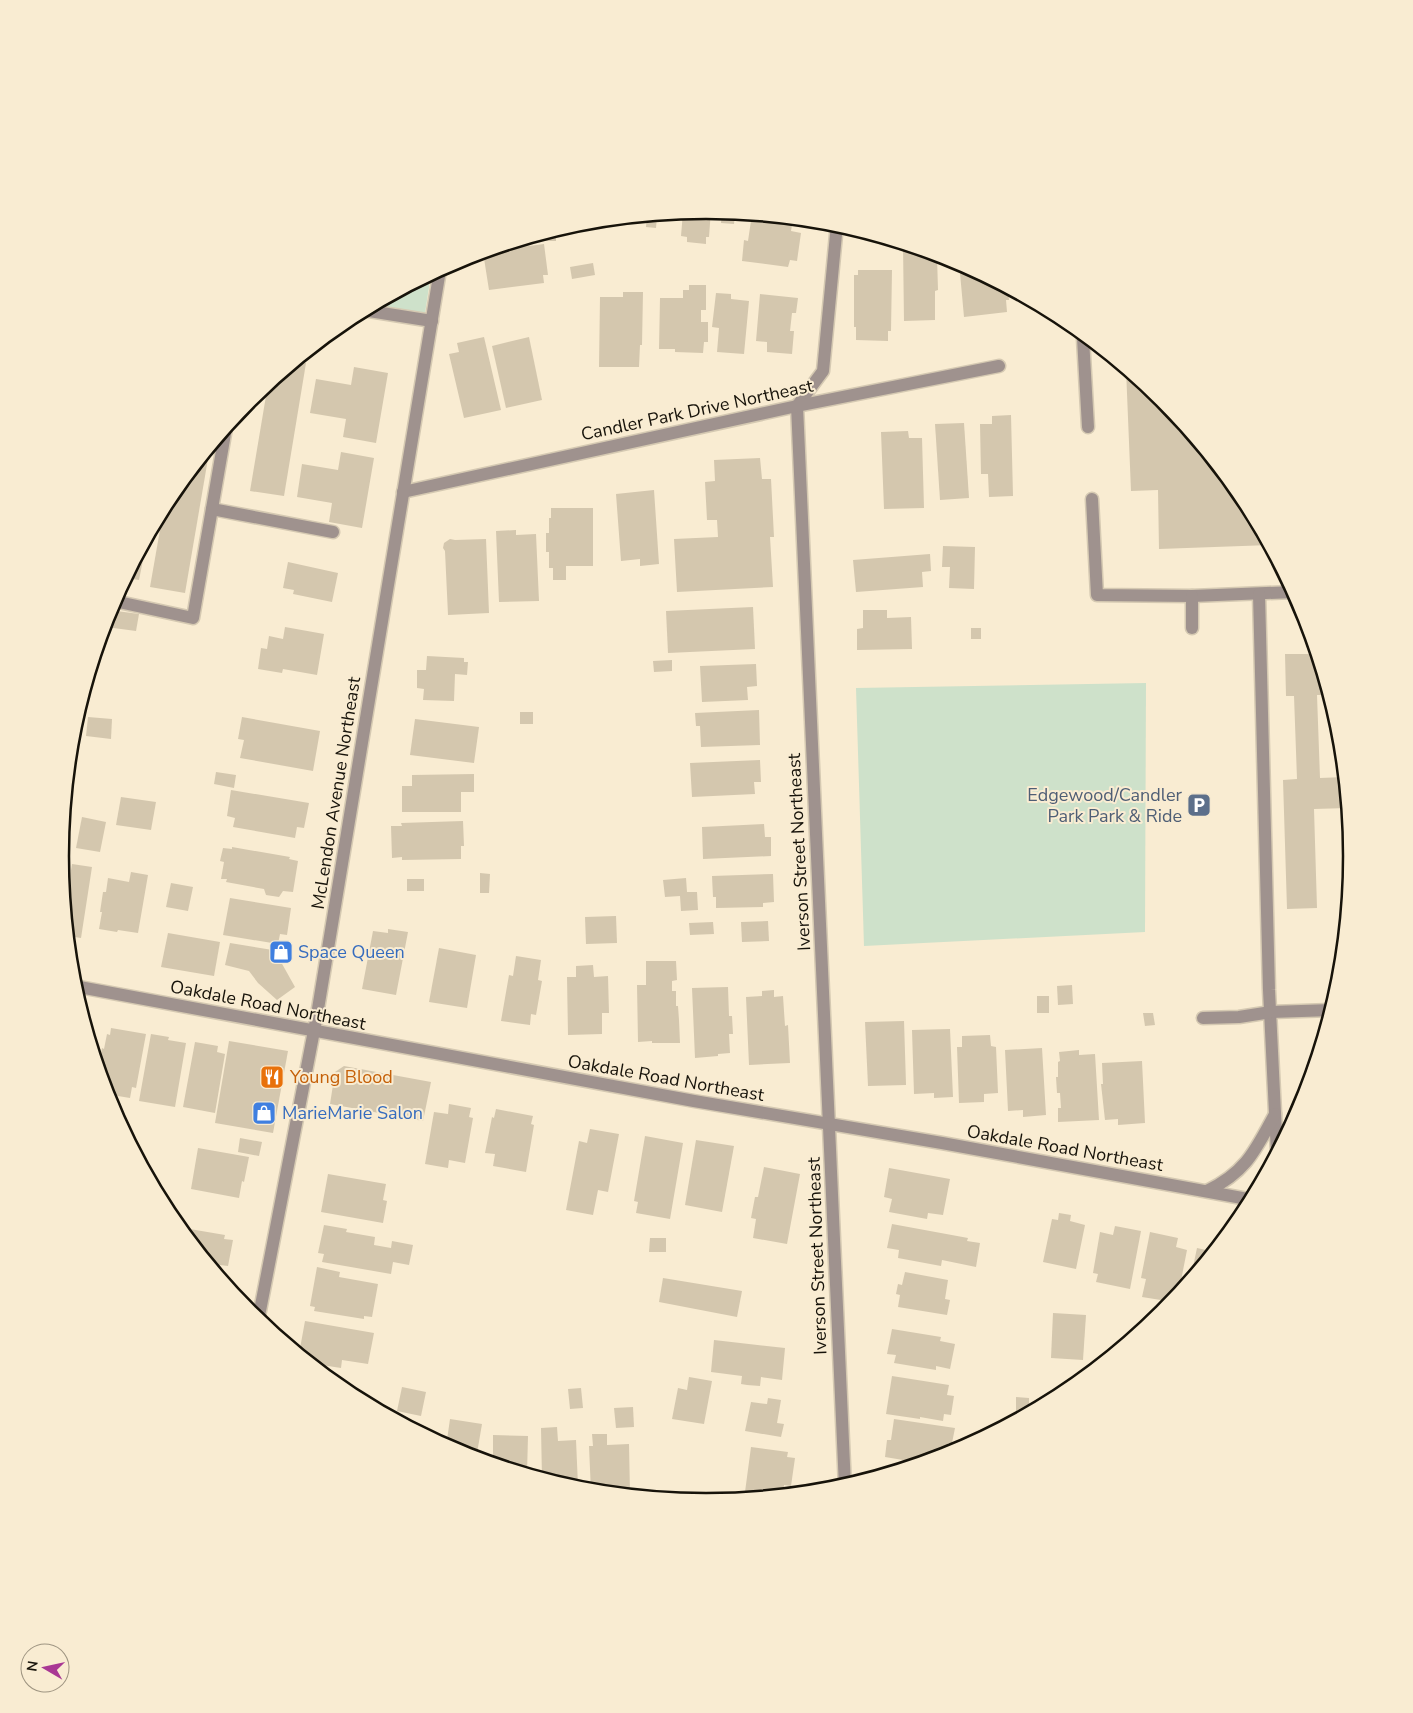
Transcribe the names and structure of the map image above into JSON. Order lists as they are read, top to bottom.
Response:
{
  "streets": {
    "street": [
      "Candler Park Drive Northeast",
      "McLendon Avenue Northeast",
      "Iverson Street Northeast",
      "Oakdale Road Northeast"
    ]
  },
  "crossings": [
    ["Candler Park Drive Northeast", "McLendon Avenue Northeast"],
    ["Candler Park Drive Northeast", "Iverson Street Northeast"],
    ["McLendon Avenue Northeast", "Oakdale Road Northeast"],
    ["Iverson Street Northeast", "Oakdale Road Northeast"]
  ],
  "places": {
    "parking": ["Edgewood/Candler Park Park & Ride"],
    "shop": ["Space Queen", "MarieMarie Salon"],
    "restaurant": ["Young Blood"]
  },
  "north": "left"
}
